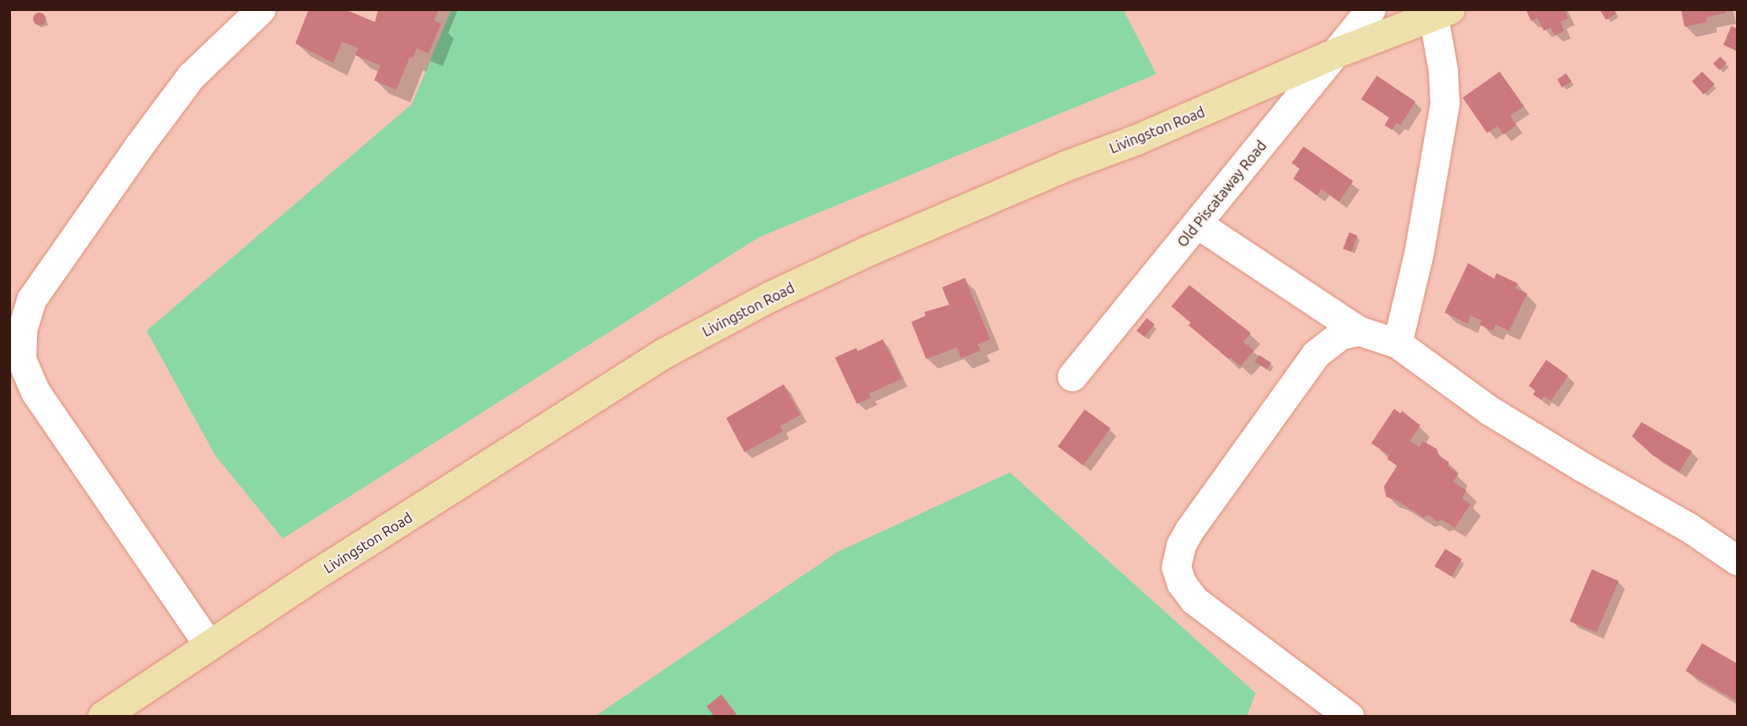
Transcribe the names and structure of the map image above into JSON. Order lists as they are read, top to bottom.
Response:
{
  "streets": {
    "main road": ["Livingston Road"],
    "street": ["Old Piscataway Road"]
  },
  "crossings": [
    ["Livingston Road", "Old Piscataway Road"]
  ]
}
